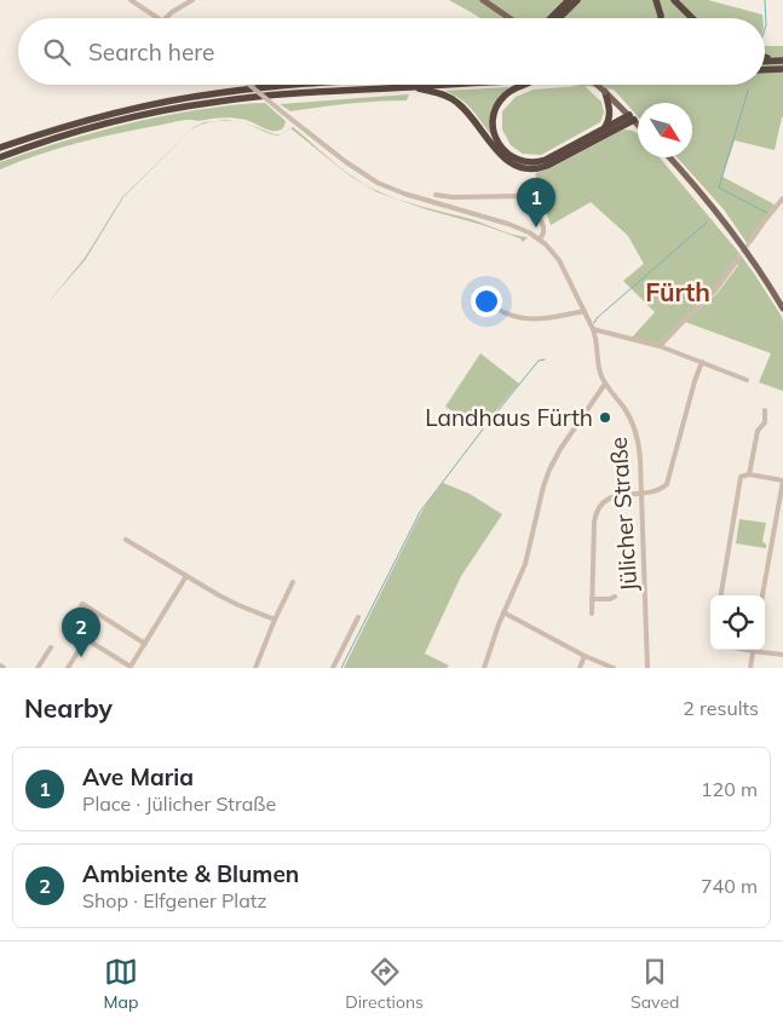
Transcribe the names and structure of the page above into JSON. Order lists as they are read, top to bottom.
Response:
{
  "streets": {
    "street": ["Jülicher Straße"]
  },
  "districts": ["Fürth"],
  "places": ["Landhaus Fürth"],
  "north": "bottom right",
  "page": {
    "search": "Search here",
    "pins": ["1", "2"],
    "heading": ["Nearby", "2 results"],
    "list": [
      {
        "mark": "1",
        "name": "Ave Maria",
        "note": "Place · Jülicher Straße",
        "value": "120 m"
      },
      {
        "mark": "2",
        "name": "Ambiente & Blumen",
        "note": "Shop · Elfgener Platz",
        "value": "740 m"
      }
    ],
    "nav": ["Map", "Directions", "Saved"]
  }
}
